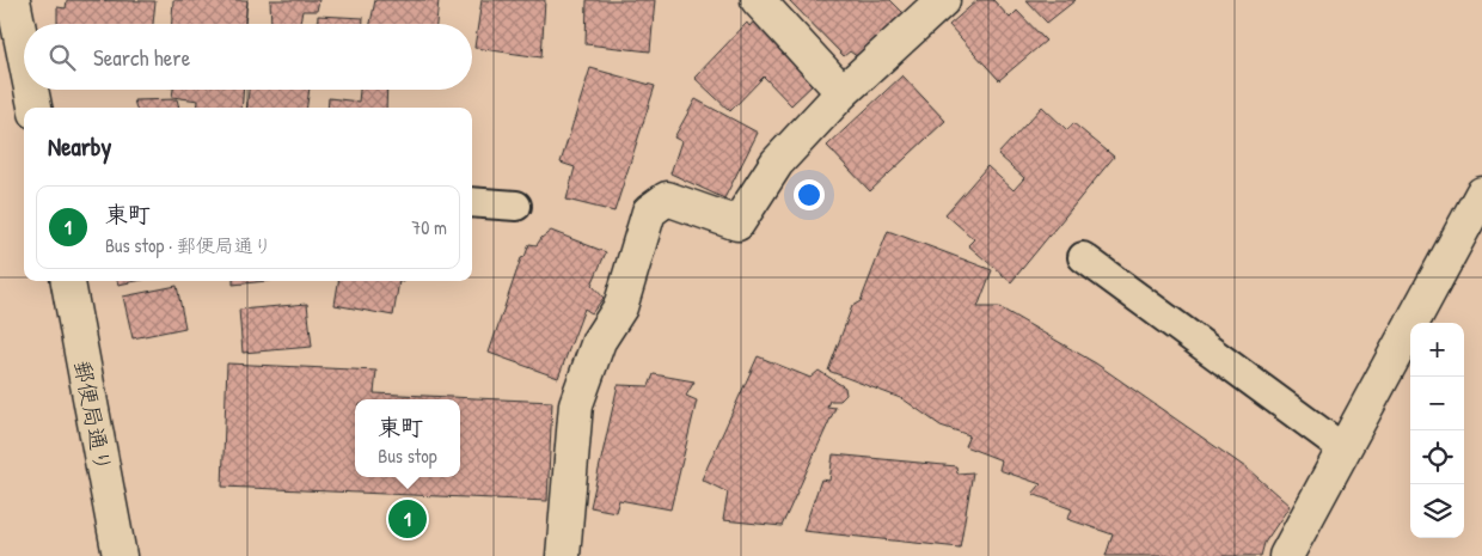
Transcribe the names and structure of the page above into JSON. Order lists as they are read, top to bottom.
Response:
{
  "streets": {
    "street": ["郵便局通り"]
  },
  "page": {
    "search": "Search here",
    "heading": "Nearby",
    "list": [
      {
        "mark": "1",
        "name": "東町",
        "note": "Bus stop · 郵便局通り",
        "value": "70 m"
      }
    ],
    "map_buttons": ["+", "−"],
    "popup": ["東町", "Bus stop"],
    "pins": "1"
  }
}
